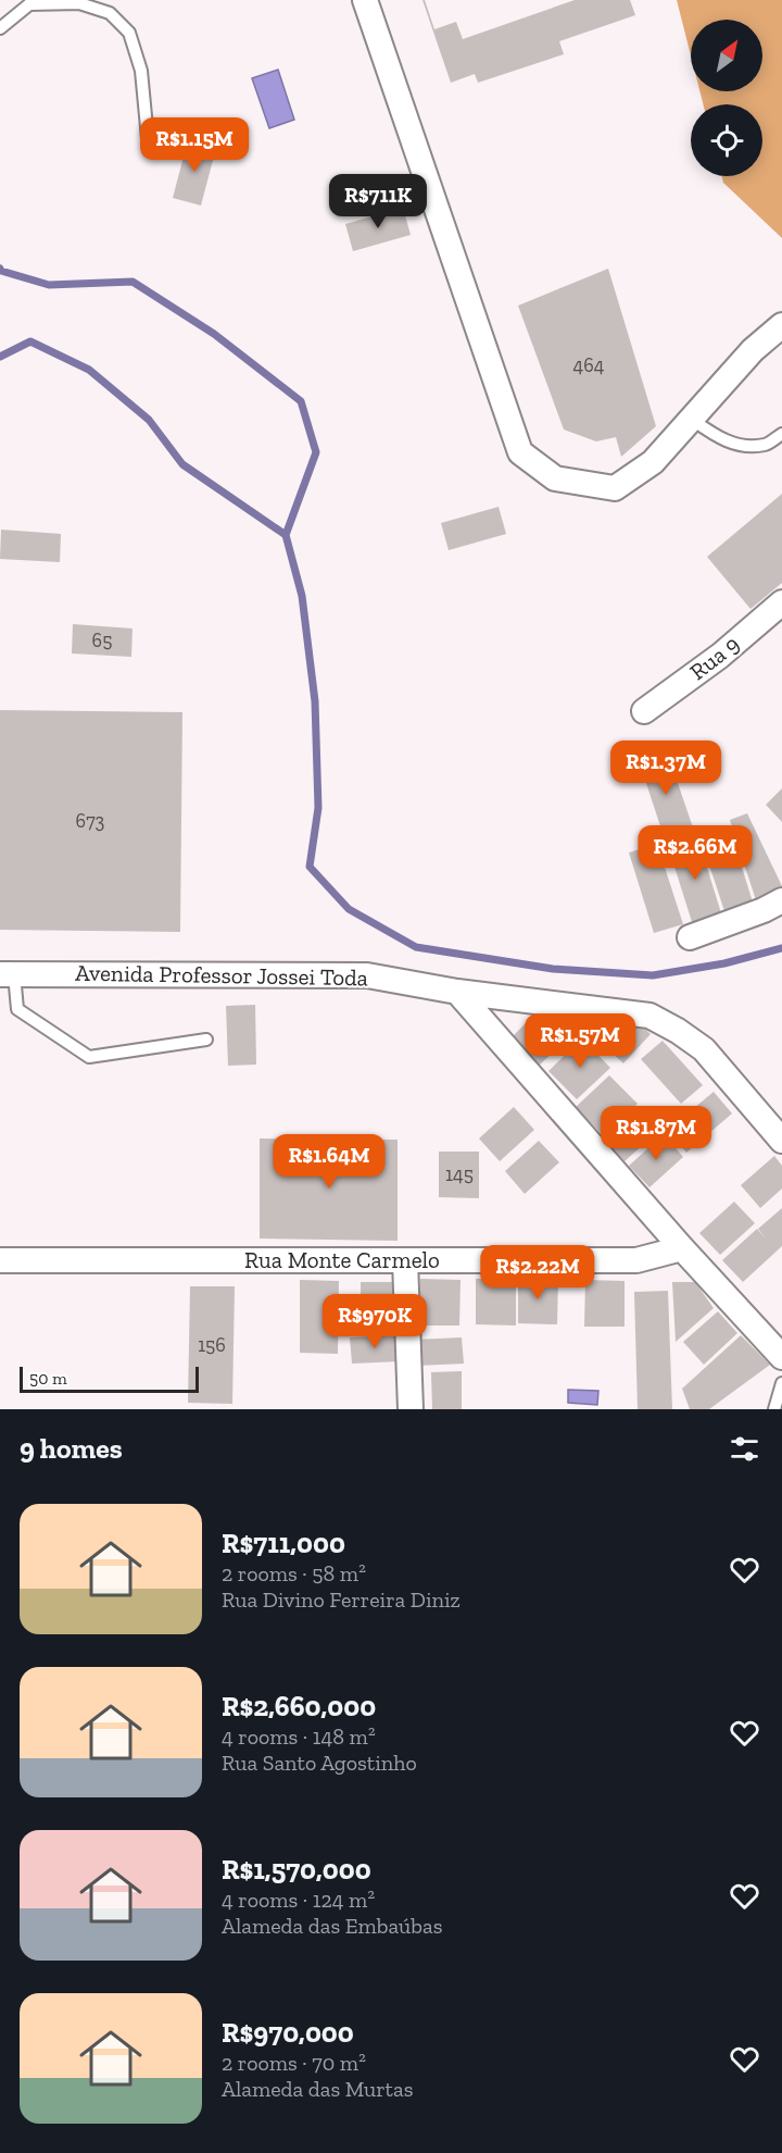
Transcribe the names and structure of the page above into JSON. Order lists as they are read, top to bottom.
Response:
{
  "streets": {
    "street": ["Rua 9", "Avenida Professor Jossei Toda", "Rua Monte Carmelo"]
  },
  "house_numbers": [
    "464",
    "65",
    "673",
    "145",
    "156"
  ],
  "scale_bar": "50 m",
  "north": "top right",
  "page": {
    "price": [
      "R$1.15M",
      "R$711K",
      "R$1.37M",
      "R$2.66M",
      "R$1.57M",
      "R$1.87M",
      "R$1.64M",
      "R$2.22M",
      "R$970K"
    ],
    "scale": "50 m",
    "heading": "9 homes",
    "list": [
      {
        "name": "R$711,000",
        "note": "2 rooms · 58 m² · Rua Divino Ferreira Diniz"
      },
      {
        "name": "R$2,660,000",
        "note": "4 rooms · 148 m² · Rua Santo Agostinho"
      },
      {
        "name": "R$1,570,000",
        "note": "4 rooms · 124 m² · Alameda das Embaúbas"
      },
      {
        "name": "R$970,000",
        "note": "2 rooms · 70 m² · Alameda das Murtas"
      }
    ]
  }
}
